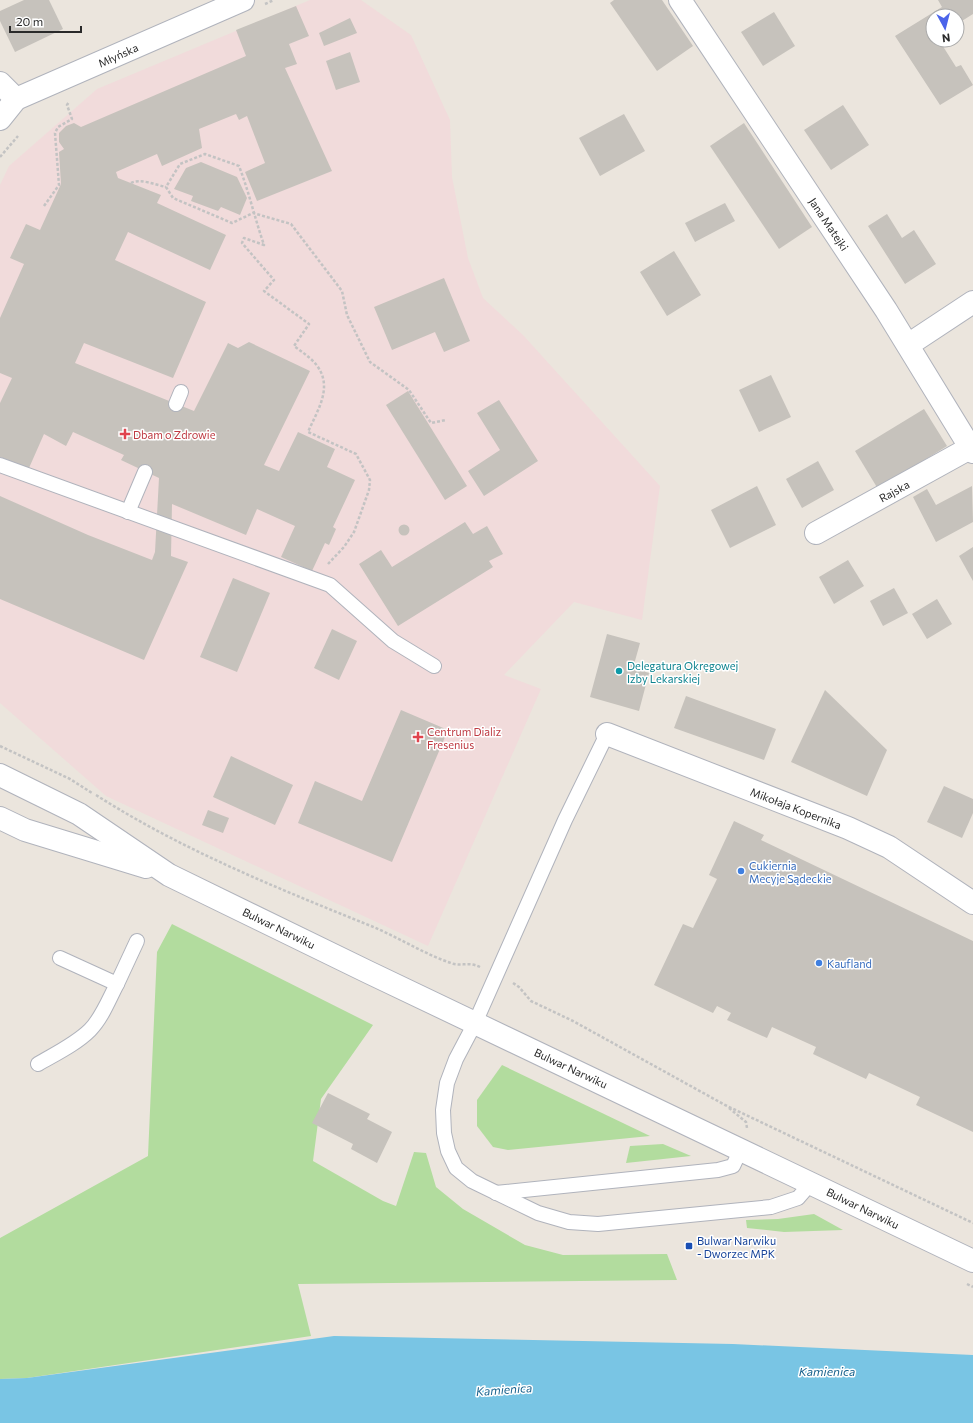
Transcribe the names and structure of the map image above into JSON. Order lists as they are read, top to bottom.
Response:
{
  "streets": {
    "street": [
      "Młyńska",
      "Jana Matejki",
      "Rajska",
      "Mikołaja Kopernika",
      "Bulwar Narwiku"
    ]
  },
  "crossings": [
    ["Jana Matejki", "Rajska"]
  ],
  "water": ["Kamienica"],
  "places": {
    "health": ["Dbam o Zdrowie", "Centrum Dializ Fresenius"],
    "other": ["Delegatura Okręgowej Izby Lekarskiej", "Cukiernia Mecyje Sądeckie", "Kaufland"],
    "transit": ["Bulwar Narwiku - Dworzec MPK"]
  },
  "scale_bar": "20 m",
  "north": "bottom"
}
